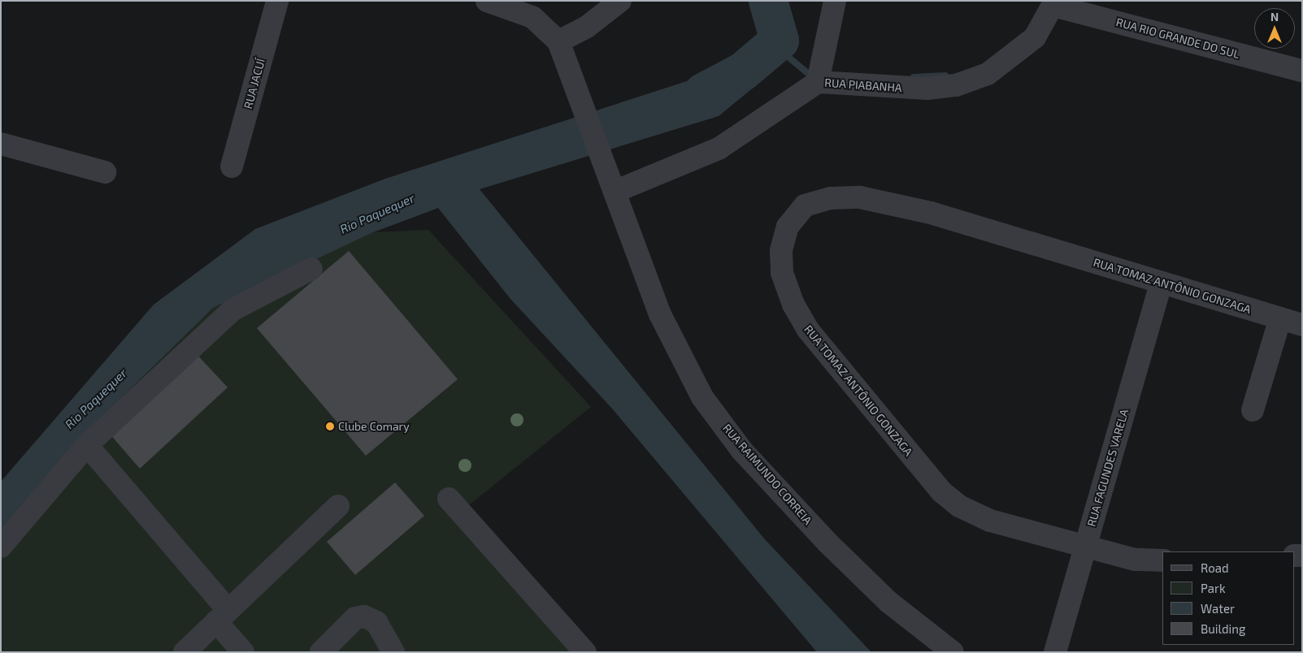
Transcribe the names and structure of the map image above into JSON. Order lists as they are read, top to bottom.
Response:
{
  "streets": {
    "street": [
      "RUA RIO GRANDE DO SUL",
      "RUA JACUÍ",
      "RUA PIABANHA",
      "RUA TOMAZ ANTÔNIO GONZAGA",
      "RUA FAGUNDES VARELA",
      "RUA RAIMUNDO CORREIA"
    ]
  },
  "crossings": [
    ["RUA RIO GRANDE DO SUL", "RUA PIABANHA"],
    ["RUA PIABANHA", "RUA RAIMUNDO CORREIA"],
    ["RUA TOMAZ ANTÔNIO GONZAGA", "RUA FAGUNDES VARELA"]
  ],
  "water": ["Rio Paquequer"],
  "places": ["Clube Comary"],
  "legend": [
    "Road",
    "Park",
    "Water",
    "Building"
  ],
  "north": "top"
}
